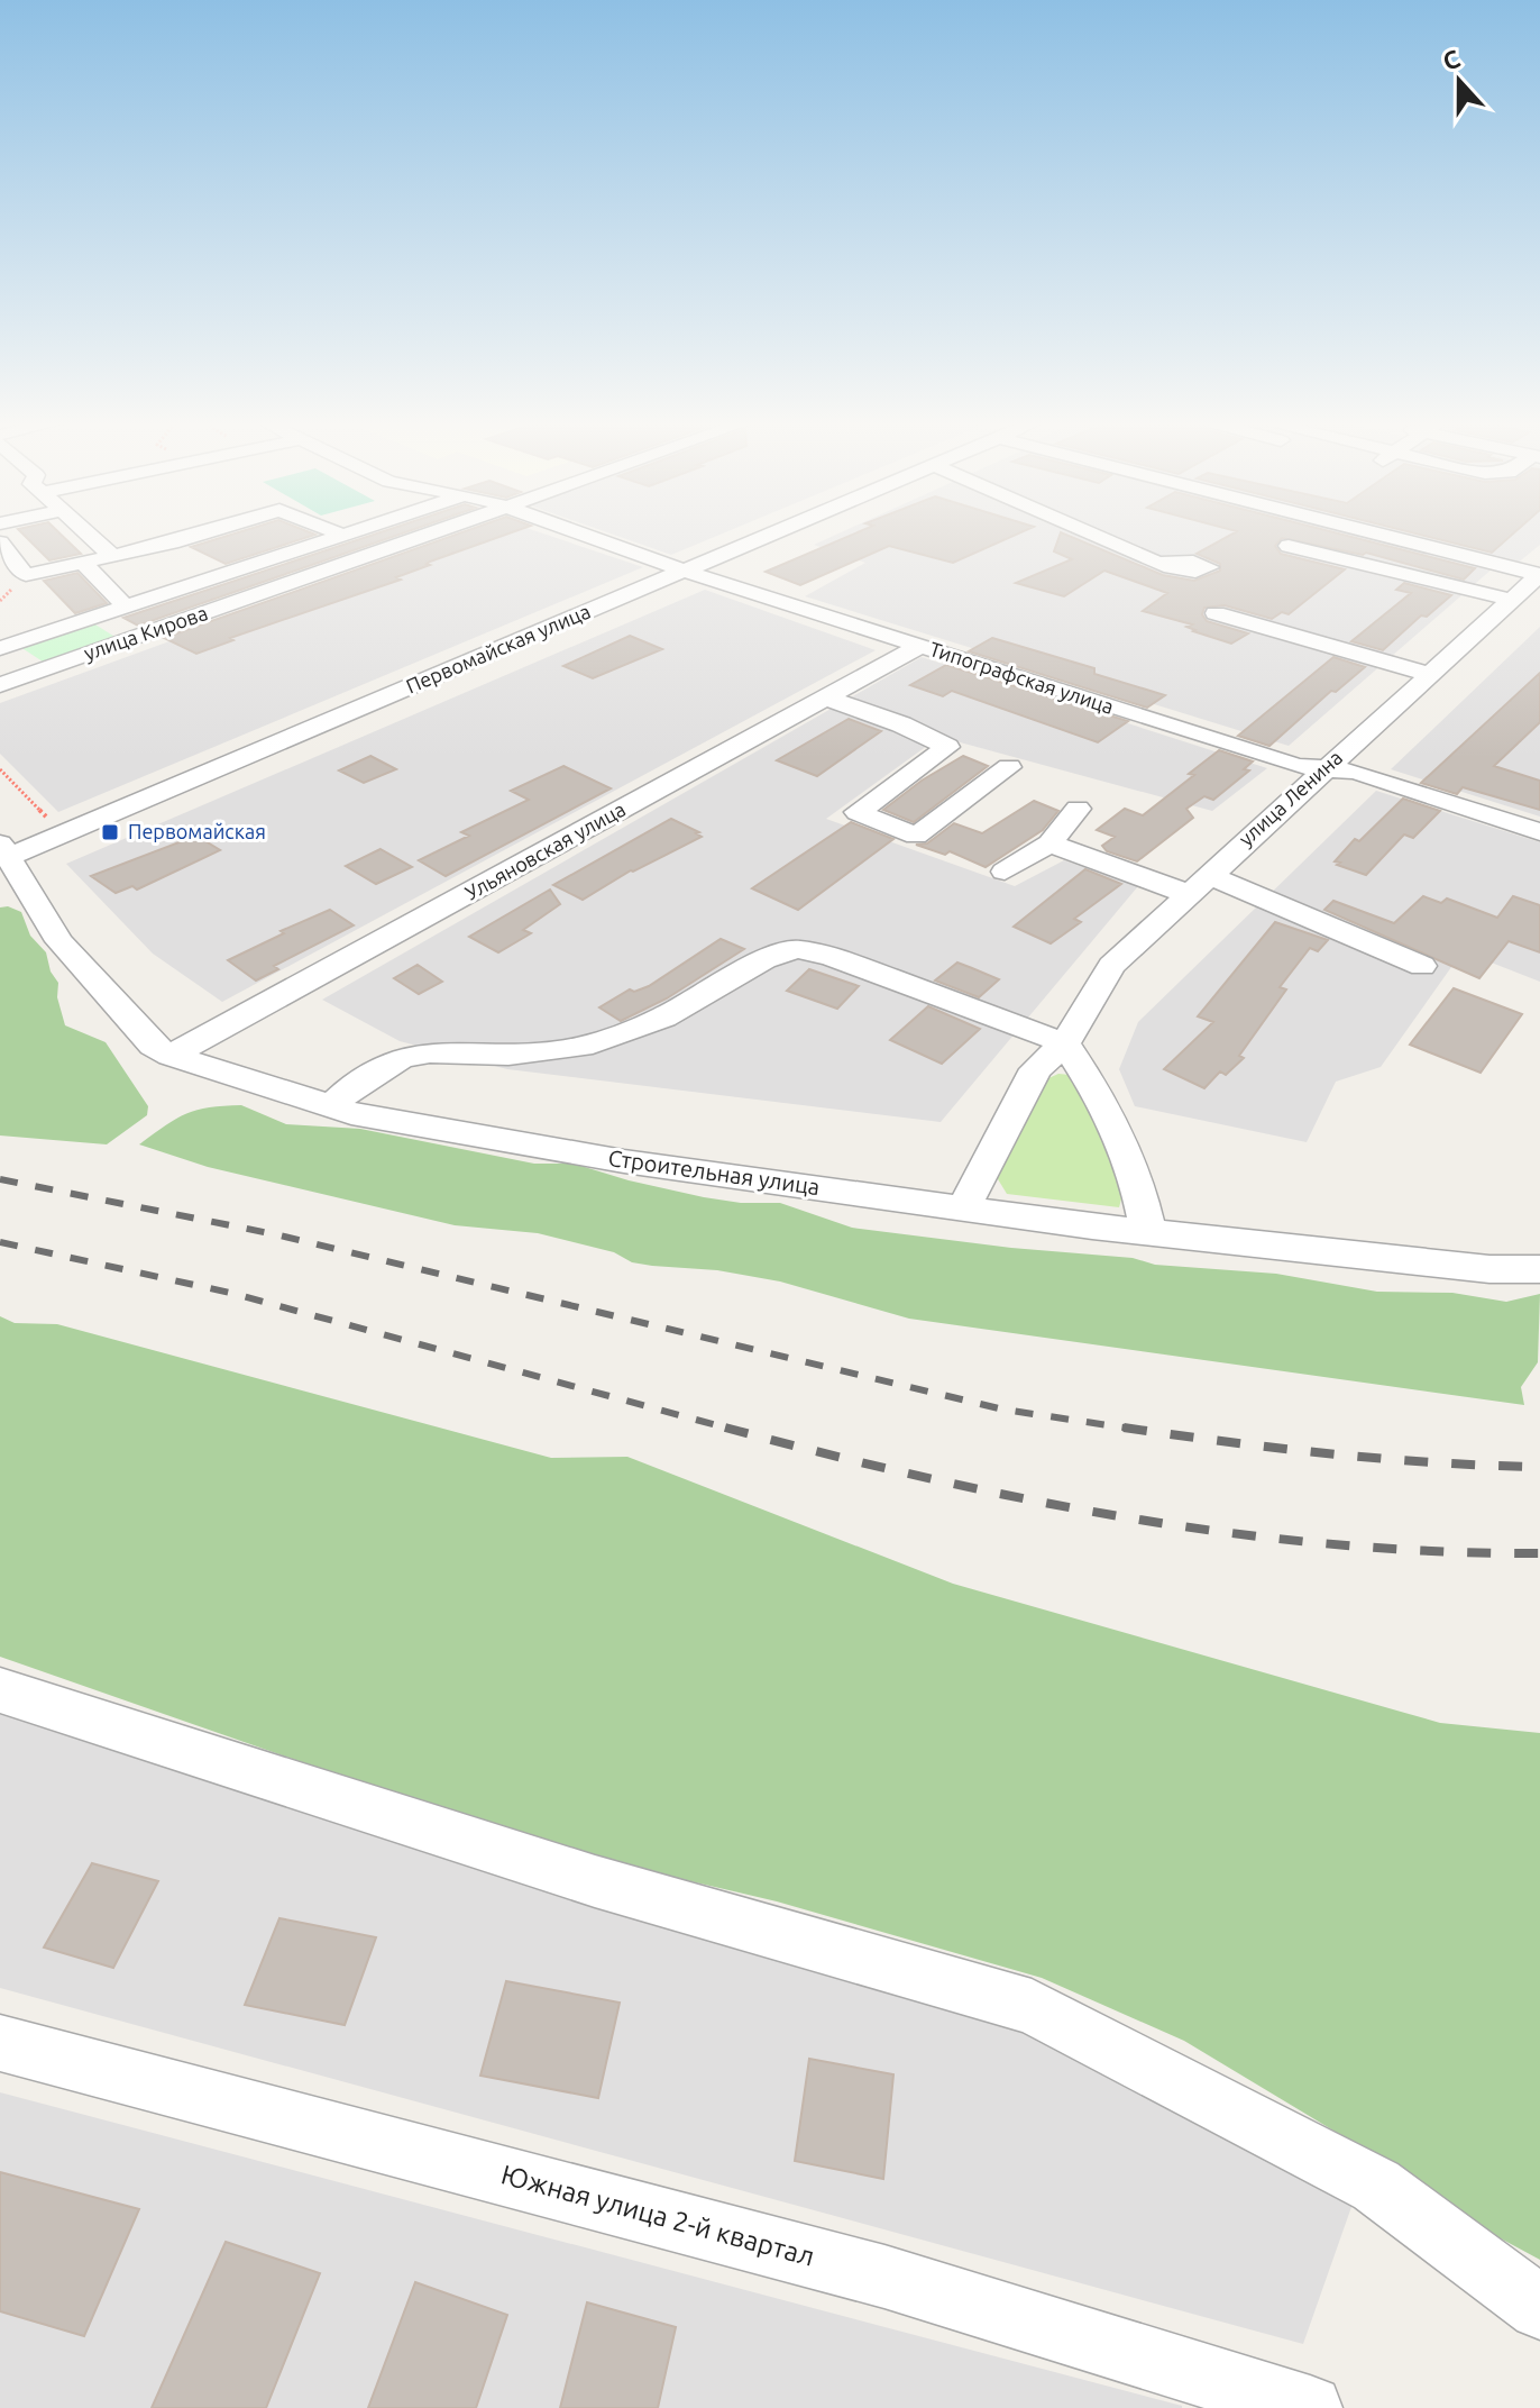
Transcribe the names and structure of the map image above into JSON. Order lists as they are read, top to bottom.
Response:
{
  "streets": {
    "street": [
      "улица Кирова",
      "Первомайская улица",
      "Типографская улица",
      "улица Ленина",
      "Ульяновская улица",
      "Строительная улица",
      "Южная улица 2-й квартал"
    ]
  },
  "crossings": [
    ["Первомайская улица", "Типографская улица"],
    ["Первомайская улица", "Строительная улица"],
    ["Типографская улица", "улица Ленина"],
    ["Типографская улица", "Ульяновская улица"],
    ["улица Ленина", "Строительная улица"],
    ["Ульяновская улица", "Строительная улица"]
  ],
  "places": {
    "transit": ["Первомайская"]
  },
  "north": "top"
}
